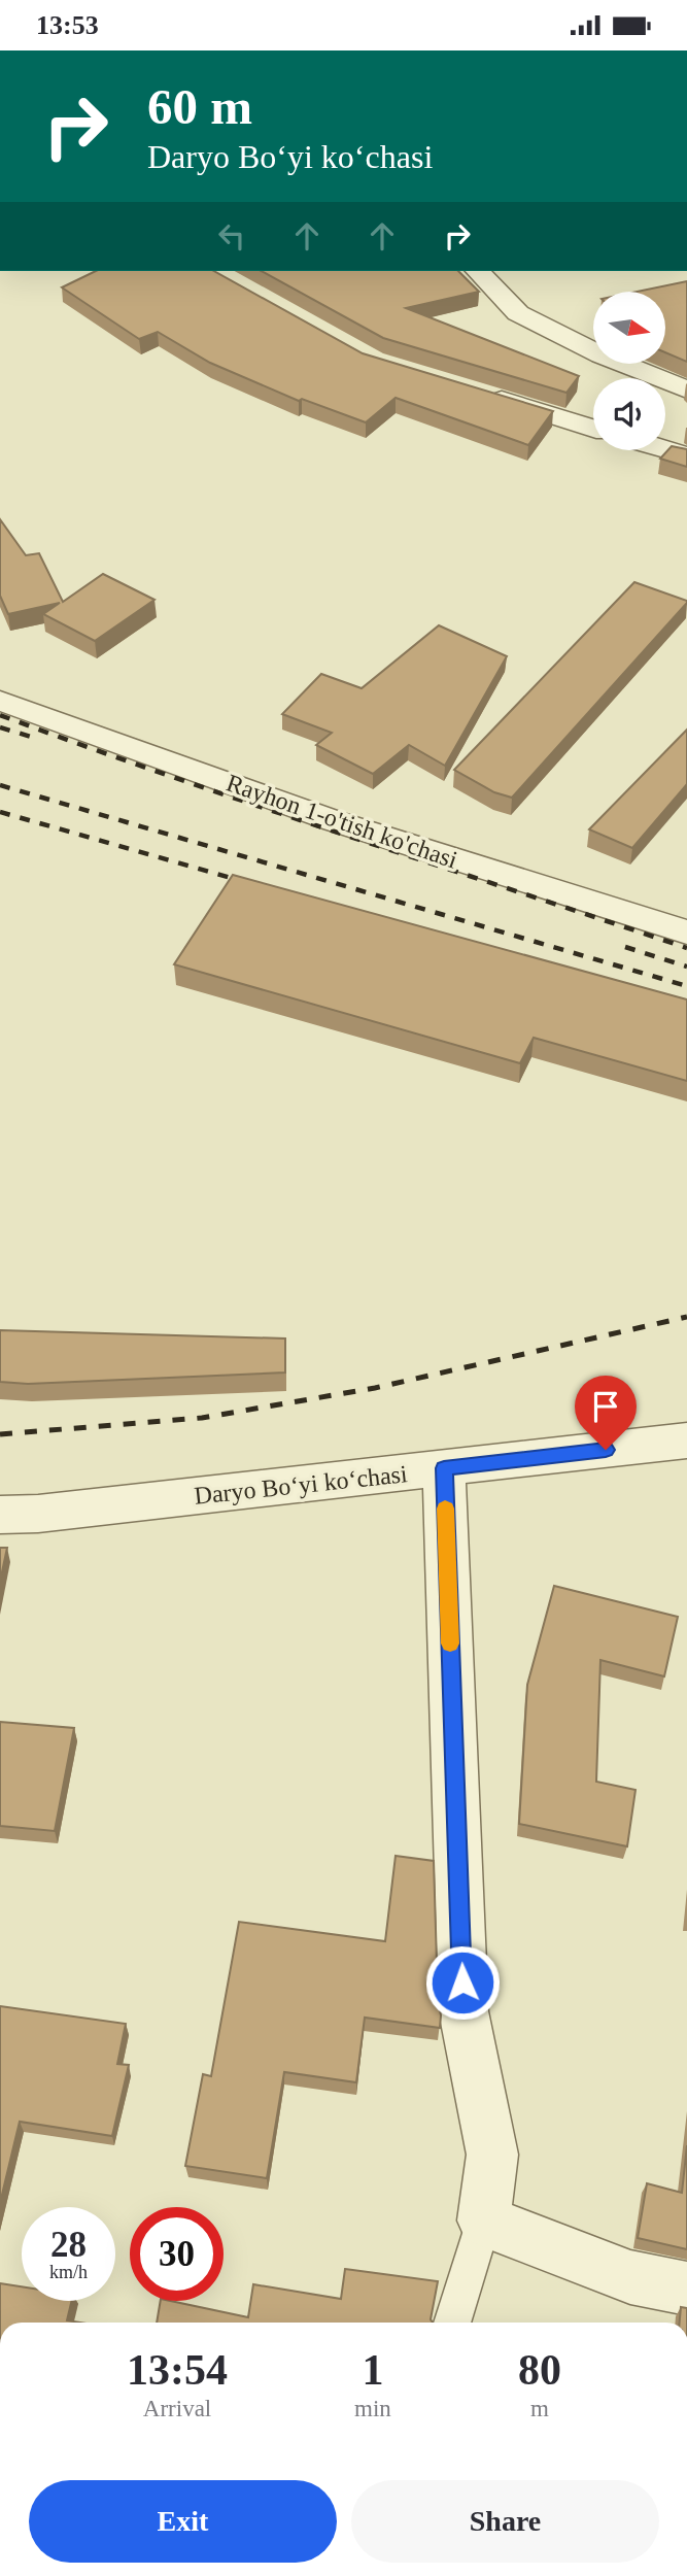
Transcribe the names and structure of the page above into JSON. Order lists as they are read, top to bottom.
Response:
{
  "streets": {
    "street": ["Rayhon 1-o'tish ko'chasi", "Daryo Boʻyi koʻchasi"]
  },
  "north": "right",
  "page": {
    "status": "13:53",
    "turn": ["60 m", "Daryo Boʻyi koʻchasi"],
    "speed": "28 km/h",
    "limit": "30",
    "eta": [
      "13:54",
      "Arrival",
      "1",
      "min",
      "80",
      "m"
    ],
    "buttons": ["Exit", "Share"]
  }
}
